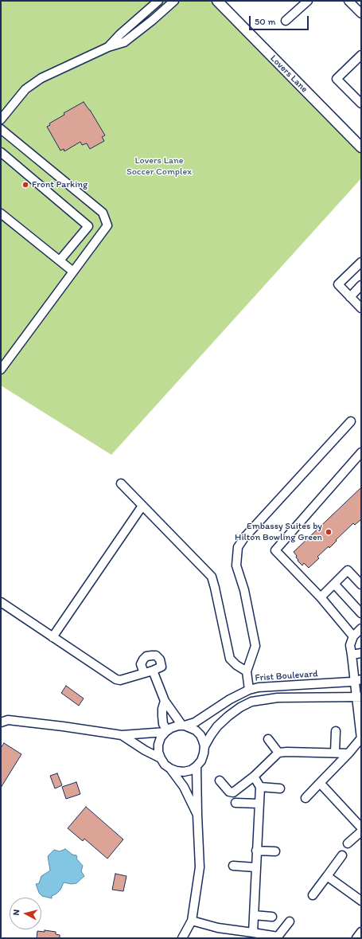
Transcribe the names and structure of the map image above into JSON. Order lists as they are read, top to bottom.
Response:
{
  "streets": {
    "main road": ["Lovers Lane"],
    "street": ["Frist Boulevard"]
  },
  "parks": ["Lovers Lane Soccer Complex"],
  "places": ["Front Parking", "Embassy Suites by Hilton Bowling Green"],
  "scale_bar": "50 m",
  "north": "left"
}
